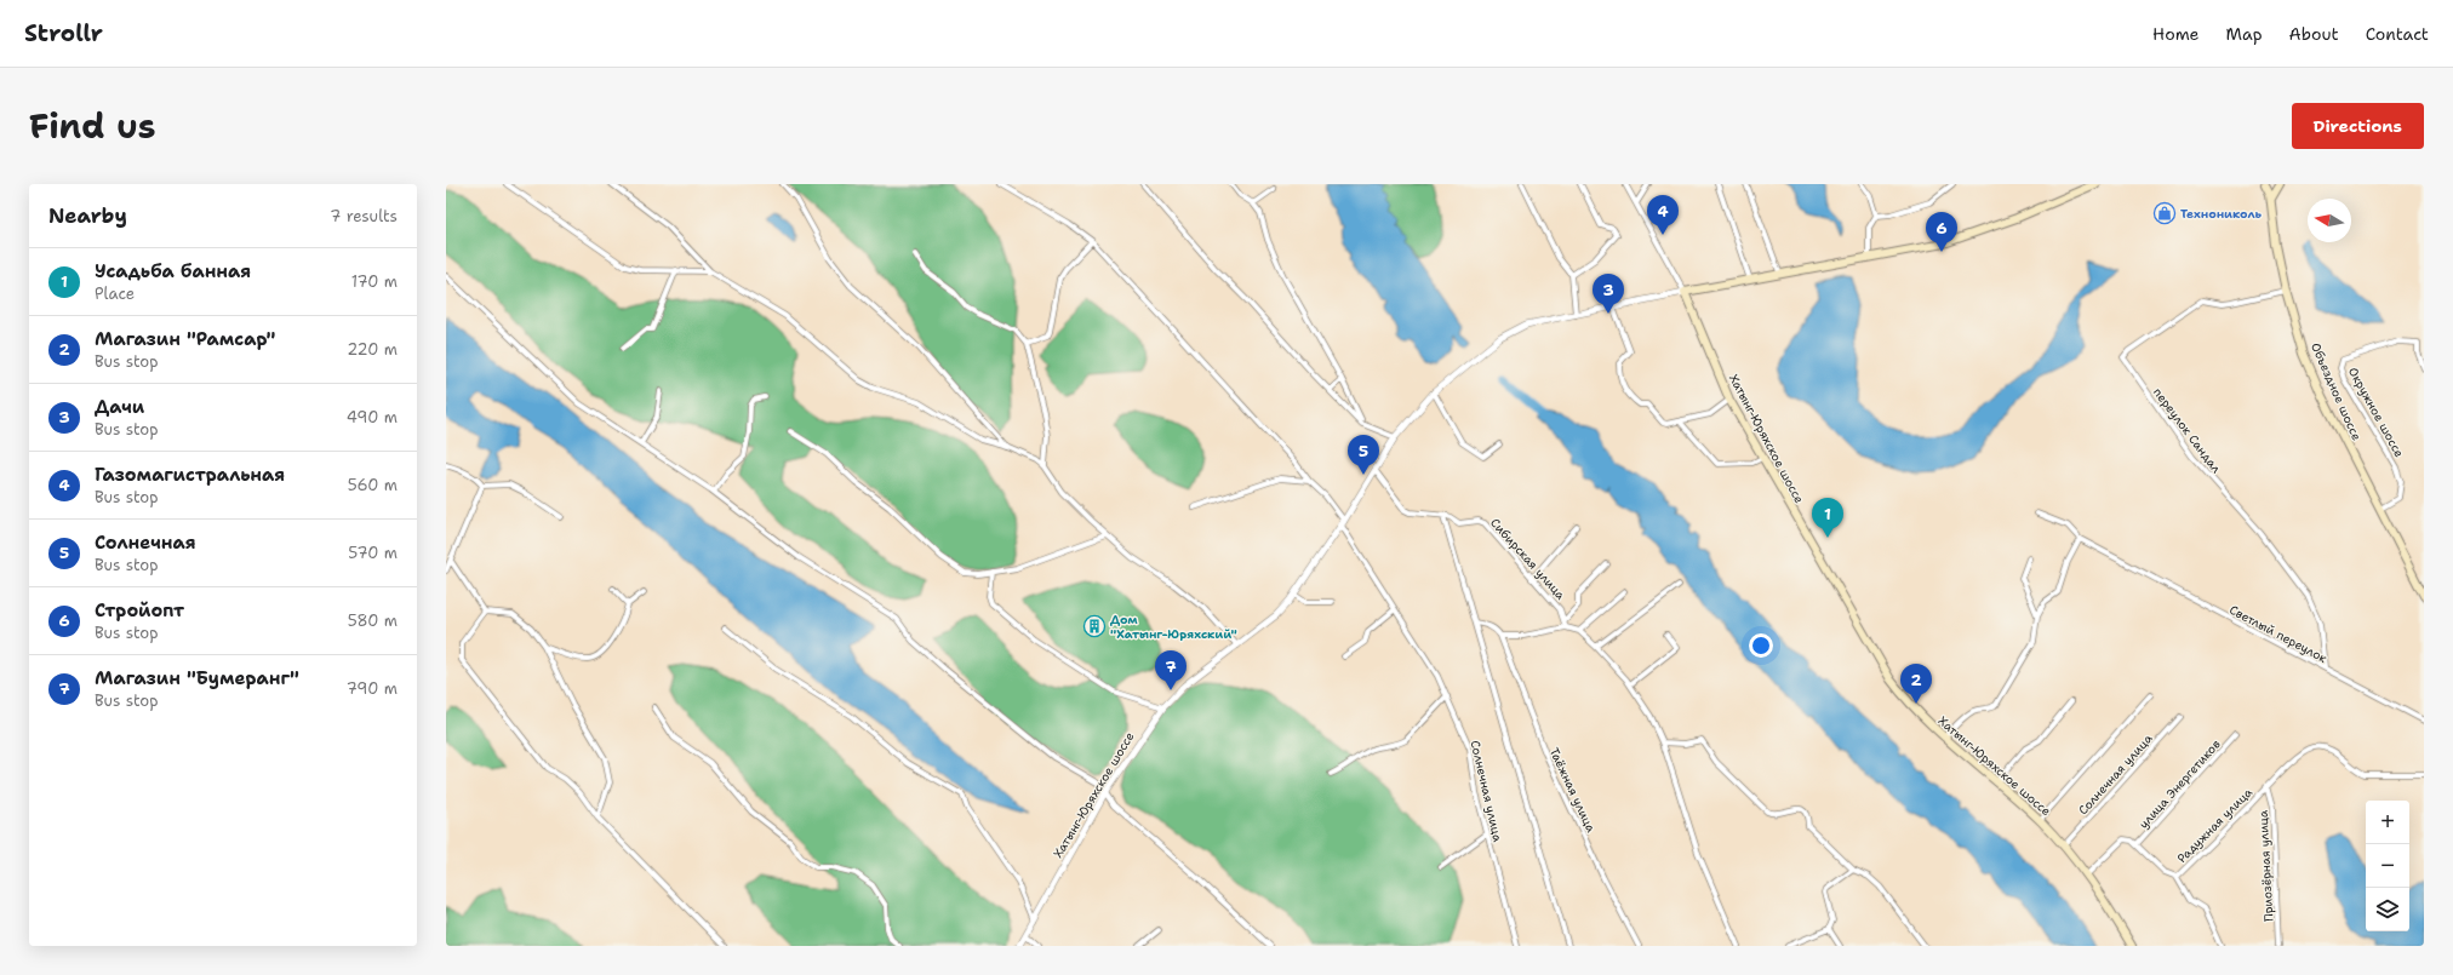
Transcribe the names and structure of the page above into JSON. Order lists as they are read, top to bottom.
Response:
{
  "streets": {
    "main road": ["Объездное шоссе", "Хатынг-Юряхское шоссе"],
    "street": [
      "Окружное шоссе",
      "переулок Сандал",
      "Сибирская улица",
      "Светлый переулок",
      "Солнечная улица",
      "улица Энергетиков",
      "Таёжная улица",
      "Радужная улица",
      "Приозёрная улица"
    ]
  },
  "crossings": [
    ["Объездное шоссе", "Окружное шоссе"],
    ["Объездное шоссе", "переулок Сандал"],
    ["переулок Сандал", "Светлый переулок"],
    ["Хатынг-Юряхское шоссе", "Сибирская улица"],
    ["Хатынг-Юряхское шоссе", "Солнечная улица"],
    ["Радужная улица", "Приозёрная улица"]
  ],
  "places": {
    "shop": ["Технониколь"],
    "building": ["Дом \"Хатынг-Юряхский\""]
  },
  "north": "left",
  "page": {
    "header": "Strollr",
    "nav": [
      "Home",
      "Map",
      "About",
      "Contact"
    ],
    "title": "Find us",
    "buttons": "Directions",
    "heading": ["Nearby", "7 results"],
    "pins": [
      "4",
      "6",
      "3",
      "5",
      "1",
      "7",
      "2"
    ],
    "list": [
      {
        "mark": "1",
        "name": "Усадьба банная",
        "note": "Place",
        "value": "170 m"
      },
      {
        "mark": "2",
        "name": "Магазин \"Рамсар\"",
        "note": "Bus stop",
        "value": "220 m"
      },
      {
        "mark": "3",
        "name": "Дачи",
        "note": "Bus stop",
        "value": "490 m"
      },
      {
        "mark": "4",
        "name": "Газомагистральная",
        "note": "Bus stop",
        "value": "560 m"
      },
      {
        "mark": "5",
        "name": "Солнечная",
        "note": "Bus stop",
        "value": "570 m"
      },
      {
        "mark": "6",
        "name": "Стройопт",
        "note": "Bus stop",
        "value": "580 m"
      },
      {
        "mark": "7",
        "name": "Магазин \"Бумеранг\"",
        "note": "Bus stop",
        "value": "790 m"
      }
    ],
    "map_buttons": ["+", "−"]
  }
}
